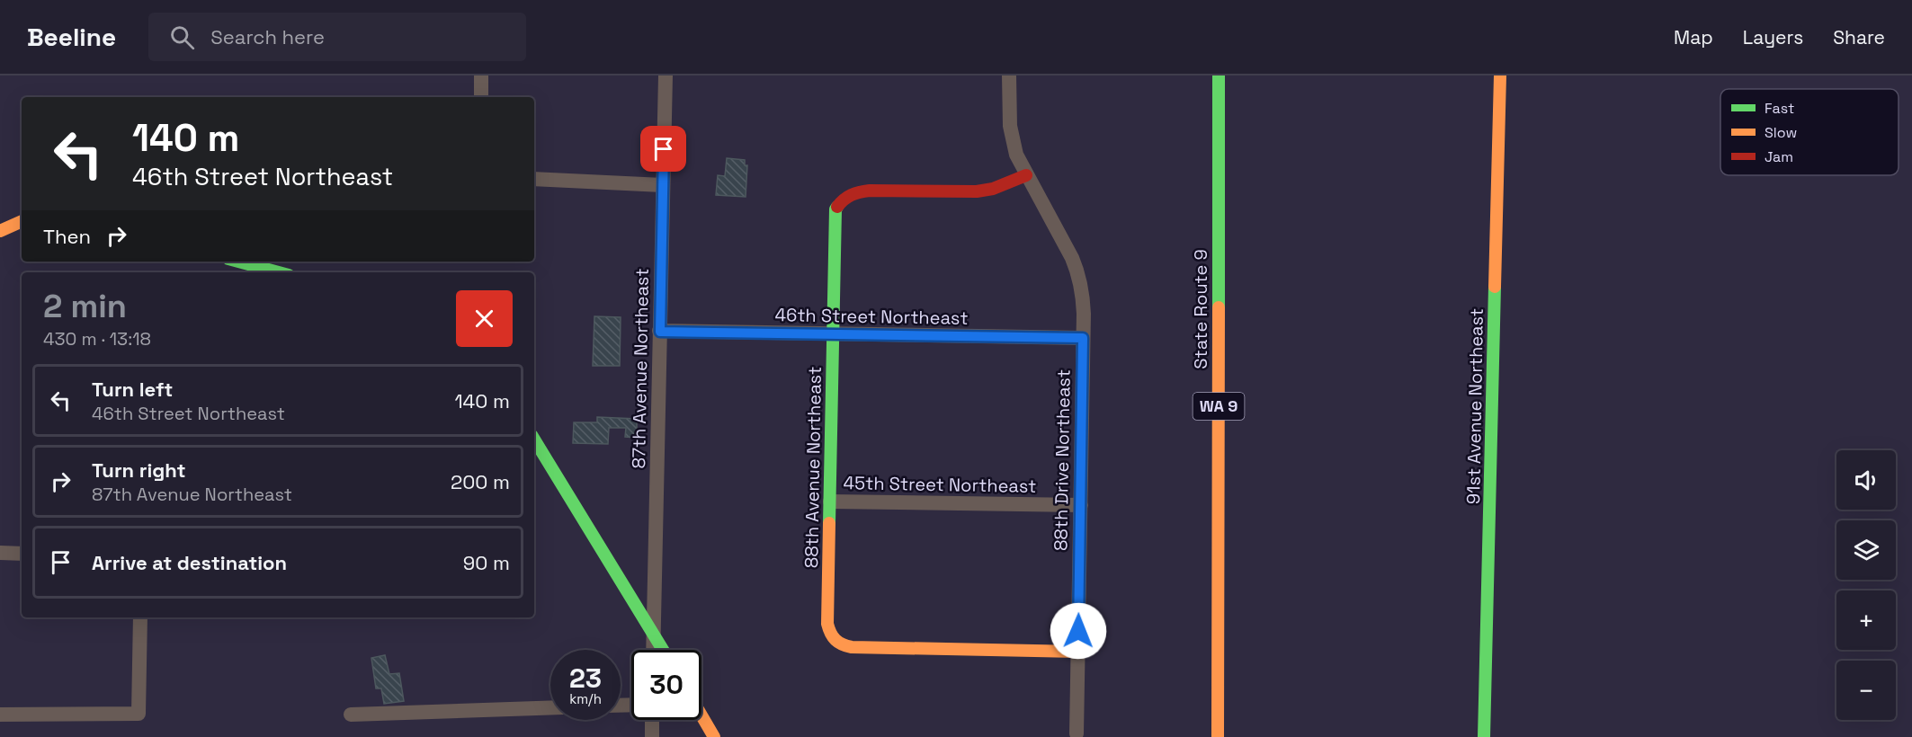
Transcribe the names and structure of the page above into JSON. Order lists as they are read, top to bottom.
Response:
{
  "streets": {
    "street": [
      "State Route 9",
      "46th Street Northeast",
      "87th Avenue Northeast",
      "WA 9",
      "91st Avenue Northeast",
      "88th Drive Northeast",
      "88th Avenue Northeast",
      "45th Street Northeast"
    ]
  },
  "crossings": [
    ["46th Street Northeast", "87th Avenue Northeast"],
    ["46th Street Northeast", "88th Drive Northeast"],
    ["46th Street Northeast", "88th Avenue Northeast"],
    ["88th Drive Northeast", "88th Avenue Northeast"],
    ["88th Drive Northeast", "45th Street Northeast"],
    ["88th Avenue Northeast", "45th Street Northeast"]
  ],
  "legend": ["Fast", "Slow", "Jam"],
  "page": {
    "header": "Beeline",
    "search": "Search here",
    "nav": ["Map", "Layers", "Share"],
    "turn": ["140 m", "46th Street Northeast"],
    "then": "Then",
    "heading": ["2 min", "430 m · 13:18"],
    "list": [
      {
        "name": "Turn left",
        "note": "46th Street Northeast",
        "value": "140 m"
      },
      {
        "name": "Turn right",
        "note": "87th Avenue Northeast",
        "value": "200 m"
      },
      {
        "name": "Arrive at destination",
        "value": "90 m"
      }
    ],
    "map_buttons": ["+", "−"],
    "speed": "23 km/h",
    "limit": "30"
  }
}
